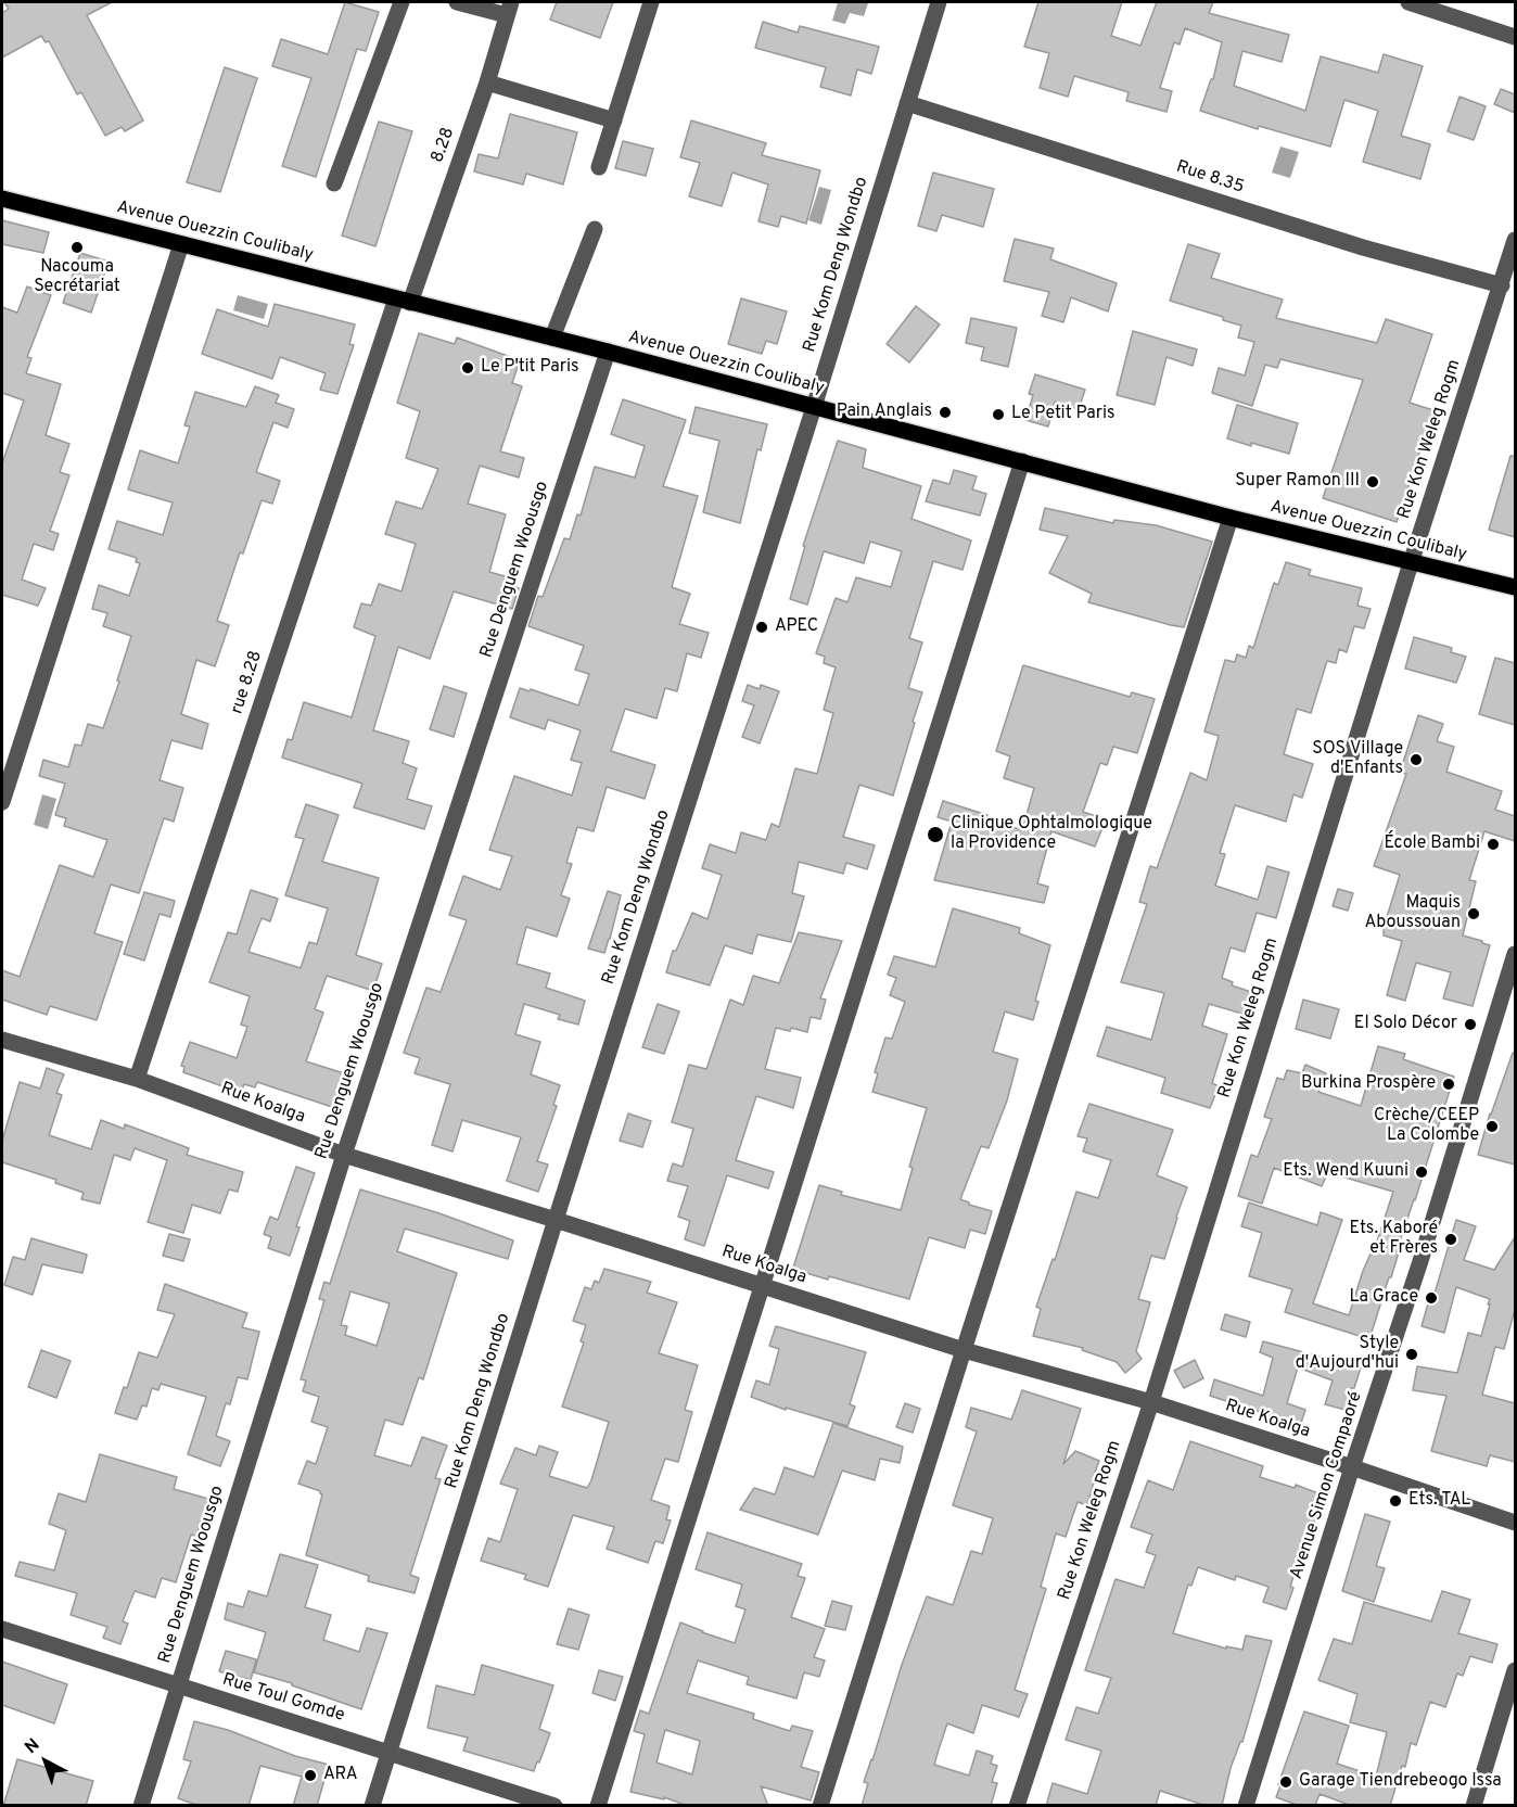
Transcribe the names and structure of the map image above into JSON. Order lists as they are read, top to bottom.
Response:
{
  "streets": {
    "main road": ["Avenue Ouezzin Coulibaly"],
    "street": [
      "8.28",
      "Rue 8.35",
      "Rue Kom Deng Wondbo",
      "Rue Kon Weleg Rogm",
      "Rue Denguem Woousgo",
      "rue 8.28",
      "Rue Koalga",
      "Avenue Simon Compaoré",
      "Rue Toul Gomde"
    ]
  },
  "crossings": [
    ["8.28", "Avenue Ouezzin Coulibaly"],
    ["8.28", "rue 8.28"],
    ["Rue 8.35", "Rue Kom Deng Wondbo"],
    ["Rue 8.35", "Rue Kon Weleg Rogm"],
    ["Avenue Ouezzin Coulibaly", "Rue Kom Deng Wondbo"],
    ["Avenue Ouezzin Coulibaly", "Rue Kon Weleg Rogm"],
    ["Avenue Ouezzin Coulibaly", "Rue Denguem Woousgo"],
    ["Avenue Ouezzin Coulibaly", "rue 8.28"],
    ["Rue Kom Deng Wondbo", "Rue Koalga"],
    ["Rue Kom Deng Wondbo", "Rue Toul Gomde"],
    ["Rue Kon Weleg Rogm", "Rue Koalga"],
    ["Rue Denguem Woousgo", "Rue Koalga"],
    ["Rue Denguem Woousgo", "Rue Toul Gomde"],
    ["rue 8.28", "Rue Koalga"],
    ["Rue Koalga", "Avenue Simon Compaoré"]
  ],
  "places": [
    "Nacouma Secrétariat",
    "Le P'tit Paris",
    "Pain Anglais",
    "Le Petit Paris",
    "Super Ramon III",
    "APEC",
    "SOS Village d'Enfants",
    "Clinique Ophtalmologique la Providence",
    "École Bambi",
    "Maquis Aboussouan",
    "El Solo Décor",
    "Burkina Prospère",
    "Crèche/CEEP La Colombe",
    "Ets. Wend Kuuni",
    "Ets. Kaboré et Frères",
    "La Grace",
    "Style d'Aujourd'hui",
    "Ets. TAL",
    "ARA",
    "Garage Tiendrebeogo Issa"
  ],
  "north": "top left"
}
